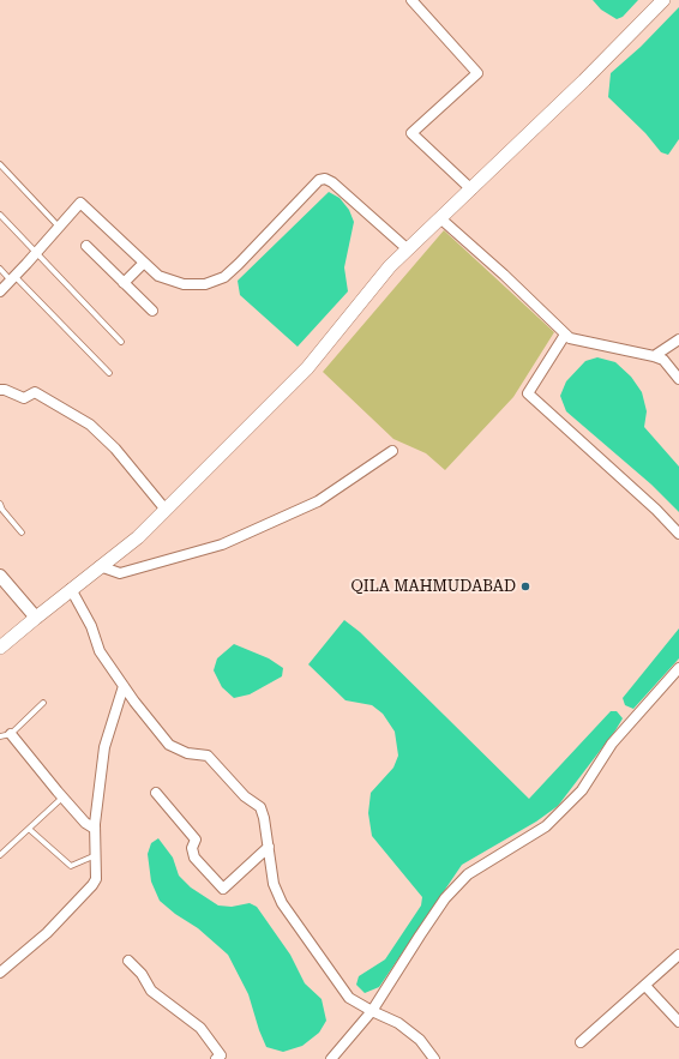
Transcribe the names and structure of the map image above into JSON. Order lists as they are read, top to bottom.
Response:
{
  "places": ["QILA MAHMUDABAD"]
}
